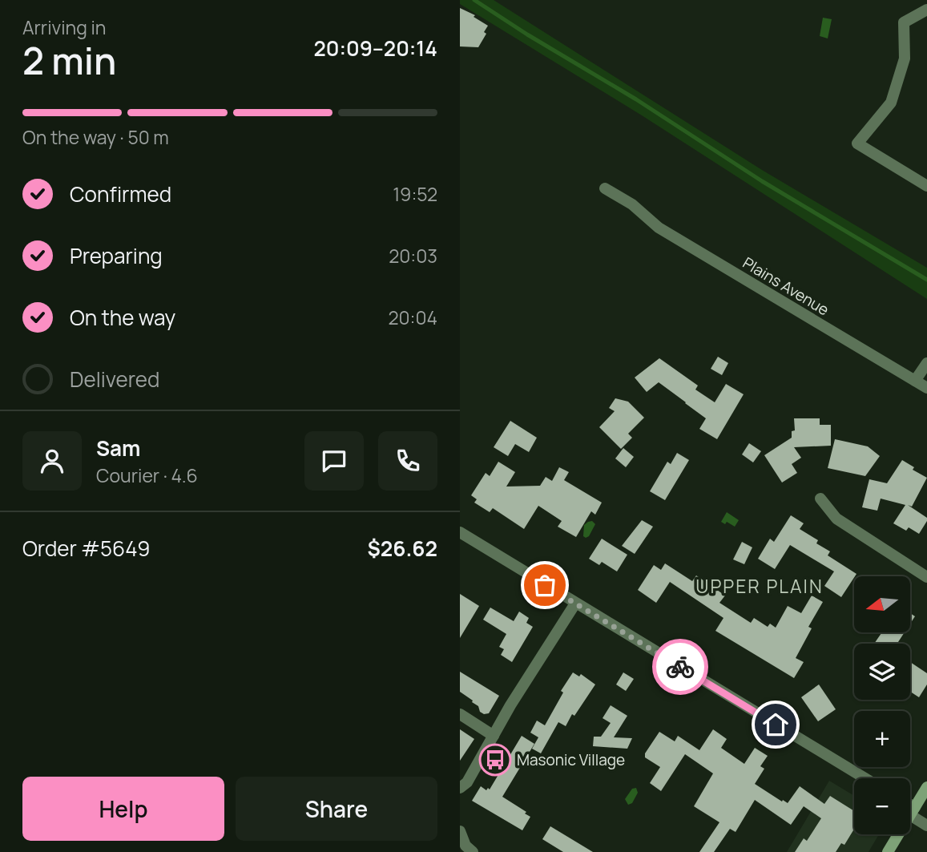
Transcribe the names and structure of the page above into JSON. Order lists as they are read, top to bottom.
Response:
{
  "streets": {
    "street": ["Plains Avenue"]
  },
  "districts": ["UPPER PLAIN"],
  "places": {
    "bus stop": ["Masonic Village"]
  },
  "north": "left",
  "page": {
    "heading": ["2 min", "Arriving in", "20:09–20:14"],
    "panel": [
      "Sam",
      "Courier · 4.6",
      "Order #5649",
      "$26.62"
    ],
    "bar": "On the way · 50 m",
    "list": [
      ["Confirmed", "19:52"],
      ["Preparing", "20:03"],
      ["On the way", "20:04"],
      "Delivered"
    ],
    "map_buttons": ["+", "−"],
    "buttons": ["Help", "Share"]
  }
}
